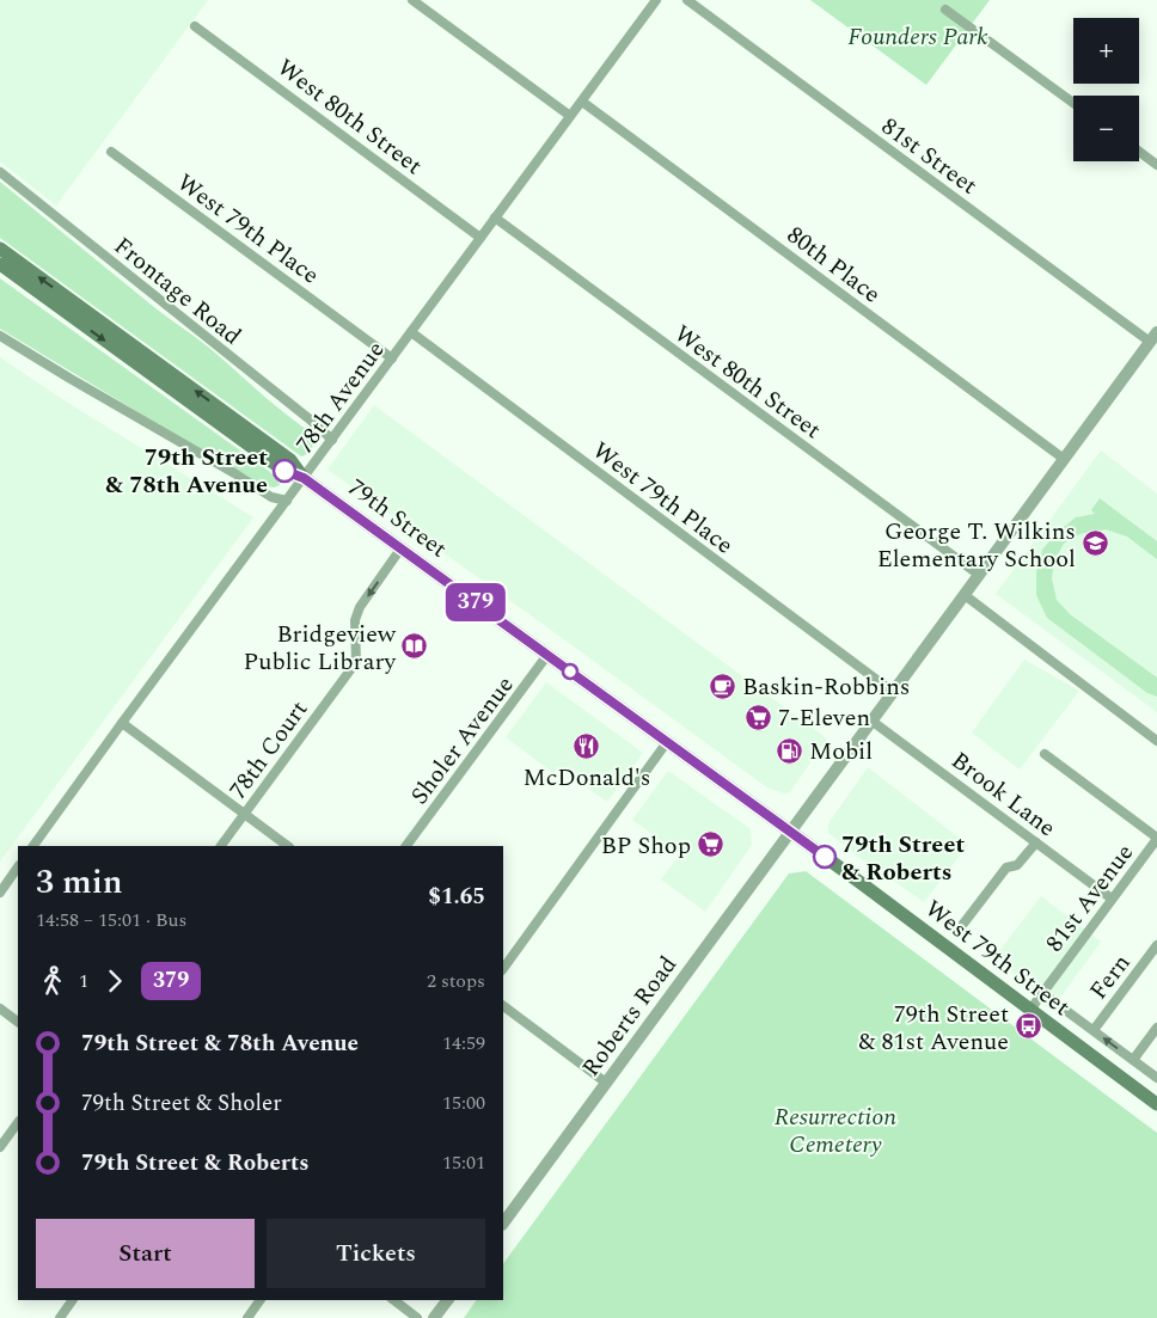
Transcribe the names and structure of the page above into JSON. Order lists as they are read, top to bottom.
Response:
{
  "streets": {
    "main road": ["79th Street", "West 79th Street"],
    "street": [
      "West 80th Street",
      "81st Street",
      "West 79th Place",
      "80th Place",
      "Frontage Road",
      "78th Avenue",
      "Sholer Avenue",
      "78th Court",
      "Brook Lane",
      "81st Avenue",
      "Fern",
      "Roberts Road"
    ]
  },
  "crossings": [
    ["West 80th Street", "78th Avenue"],
    ["West 80th Street", "Roberts Road"],
    ["81st Street", "Roberts Road"],
    ["West 79th Place", "78th Avenue"],
    ["West 79th Place", "Roberts Road"],
    ["80th Place", "78th Avenue"],
    ["80th Place", "Roberts Road"],
    ["Frontage Road", "78th Avenue"],
    ["78th Avenue", "79th Street"],
    ["79th Street", "Sholer Avenue"],
    ["79th Street", "78th Court"],
    ["79th Street", "West 79th Street"],
    ["Brook Lane", "81st Avenue"],
    ["Brook Lane", "Roberts Road"],
    ["81st Avenue", "West 79th Street"],
    ["West 79th Street", "Roberts Road"]
  ],
  "one_way": ["78th Court"],
  "parks": ["Founders Park", "Resurrection Cemetery"],
  "places": {
    "other": ["79th Street & 78th Avenue", "79th Street & Roberts"],
    "school or university": ["George T. Wilkins Elementary School"],
    "library": ["Bridgeview Public Library"],
    "cafe": ["Baskin-Robbins"],
    "supermarket": ["7-Eleven", "BP Shop"],
    "restaurant": ["McDonald's"],
    "fuel station": ["Mobil"],
    "bus stop": ["79th Street & 81st Avenue"]
  },
  "lines": ["bus line 379"],
  "page": {
    "on_map": "379",
    "map_buttons": ["+", "−"],
    "heading": ["3 min", "14:58 – 15:01 · Bus", "$1.65"],
    "legs": ["1", "379", "2 stops"],
    "list": [
      {
        "name": "79th Street & 78th Avenue",
        "value": "14:59"
      },
      {
        "name": "79th Street & Sholer",
        "value": "15:00"
      },
      {
        "name": "79th Street & Roberts",
        "value": "15:01"
      }
    ],
    "buttons": ["Start", "Tickets"]
  }
}
